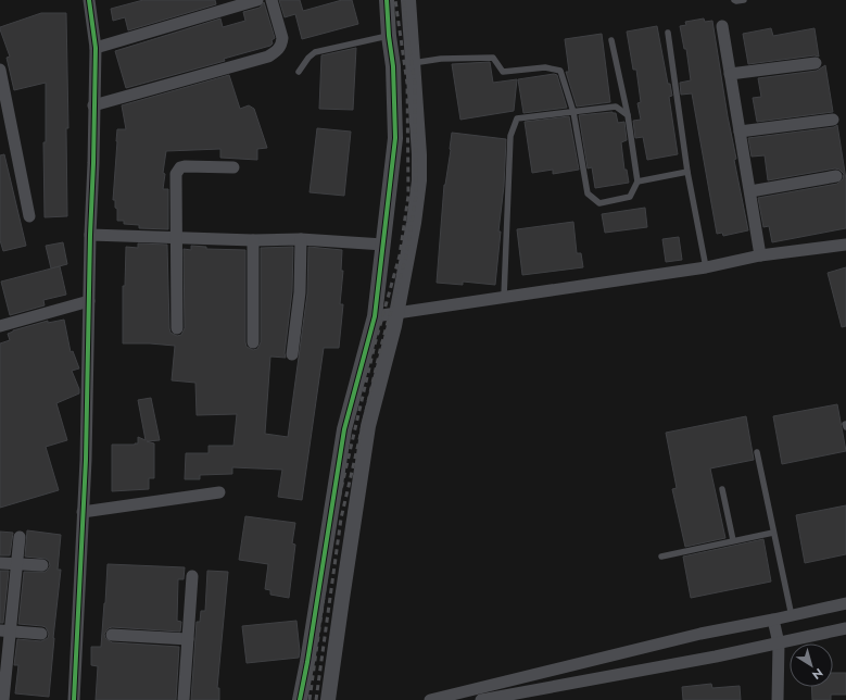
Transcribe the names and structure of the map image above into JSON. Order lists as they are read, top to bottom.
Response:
{
  "north": "bottom right"
}
